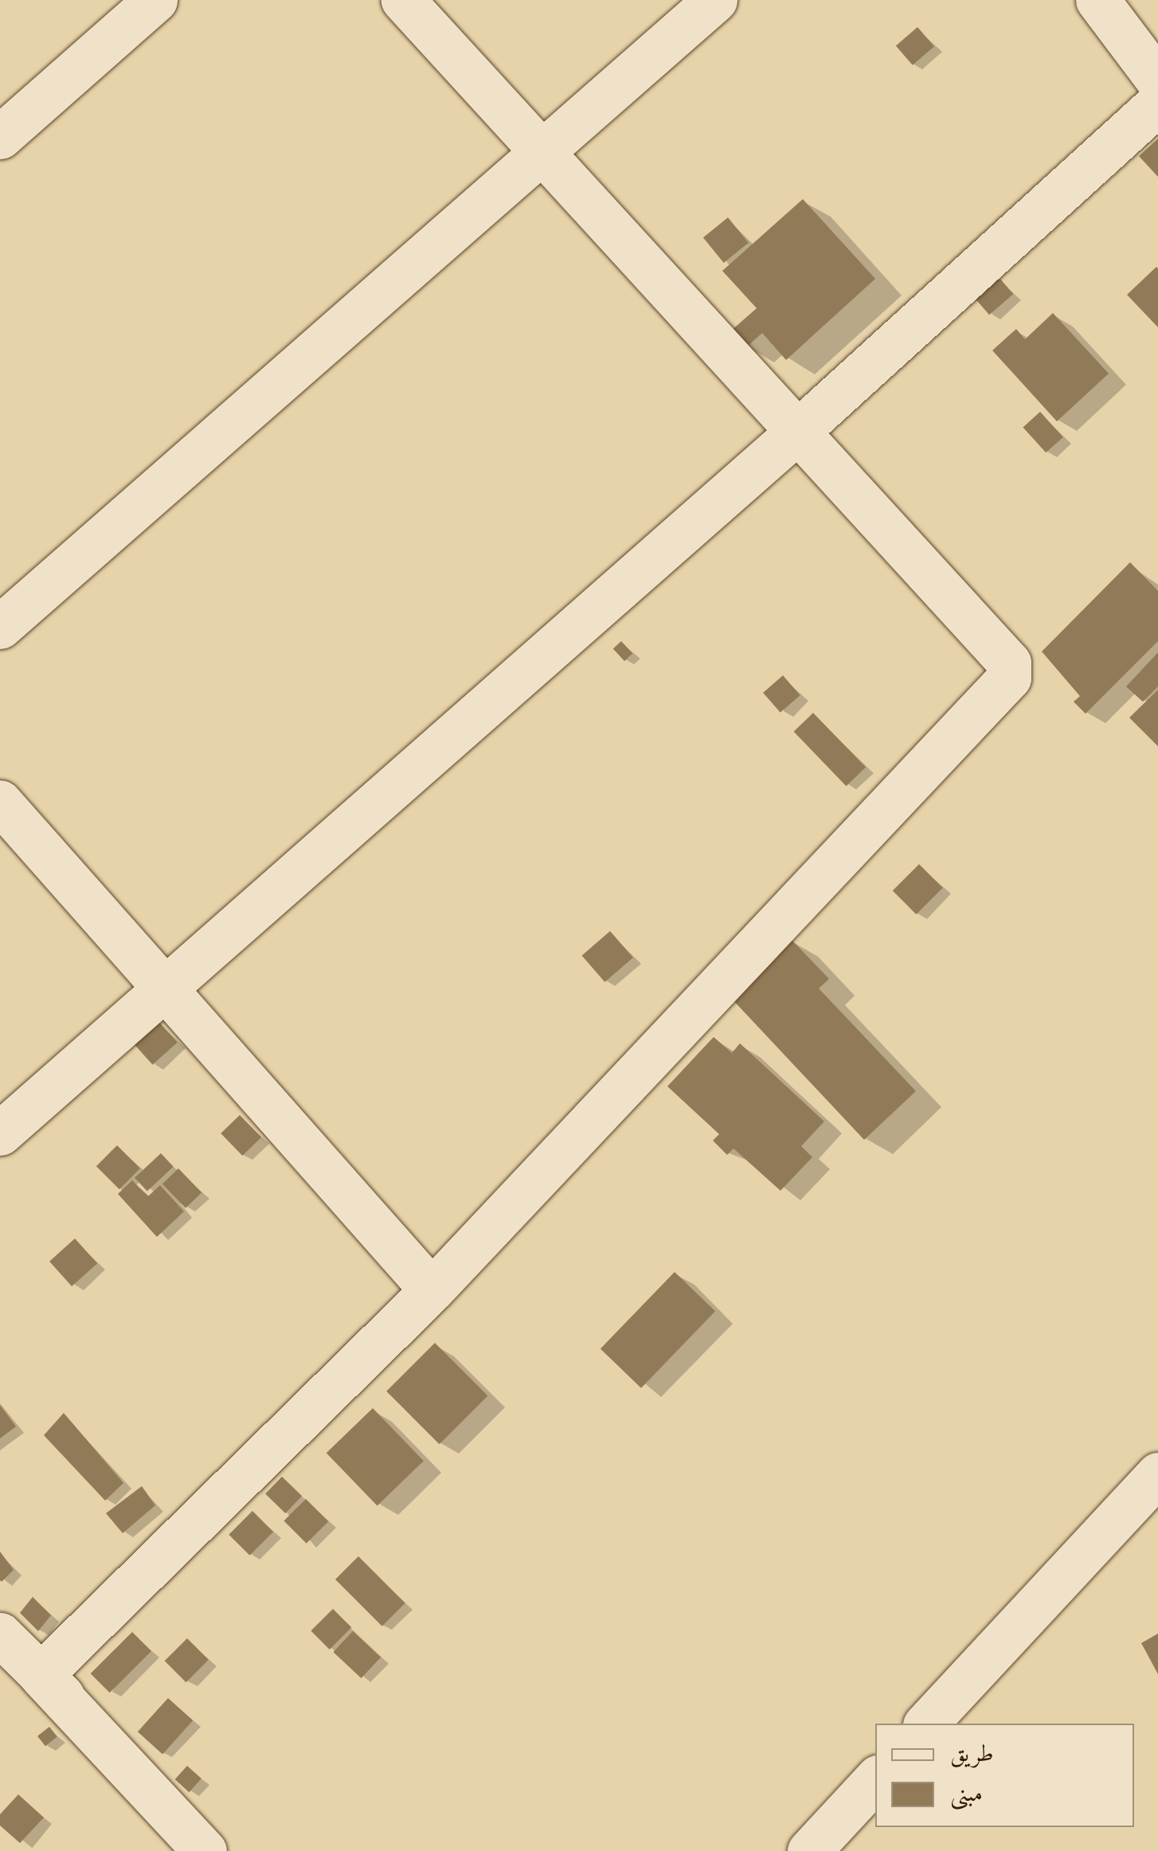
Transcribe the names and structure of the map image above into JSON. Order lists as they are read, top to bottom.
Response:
{
  "legend": ["طريق", "مبنى"]
}
